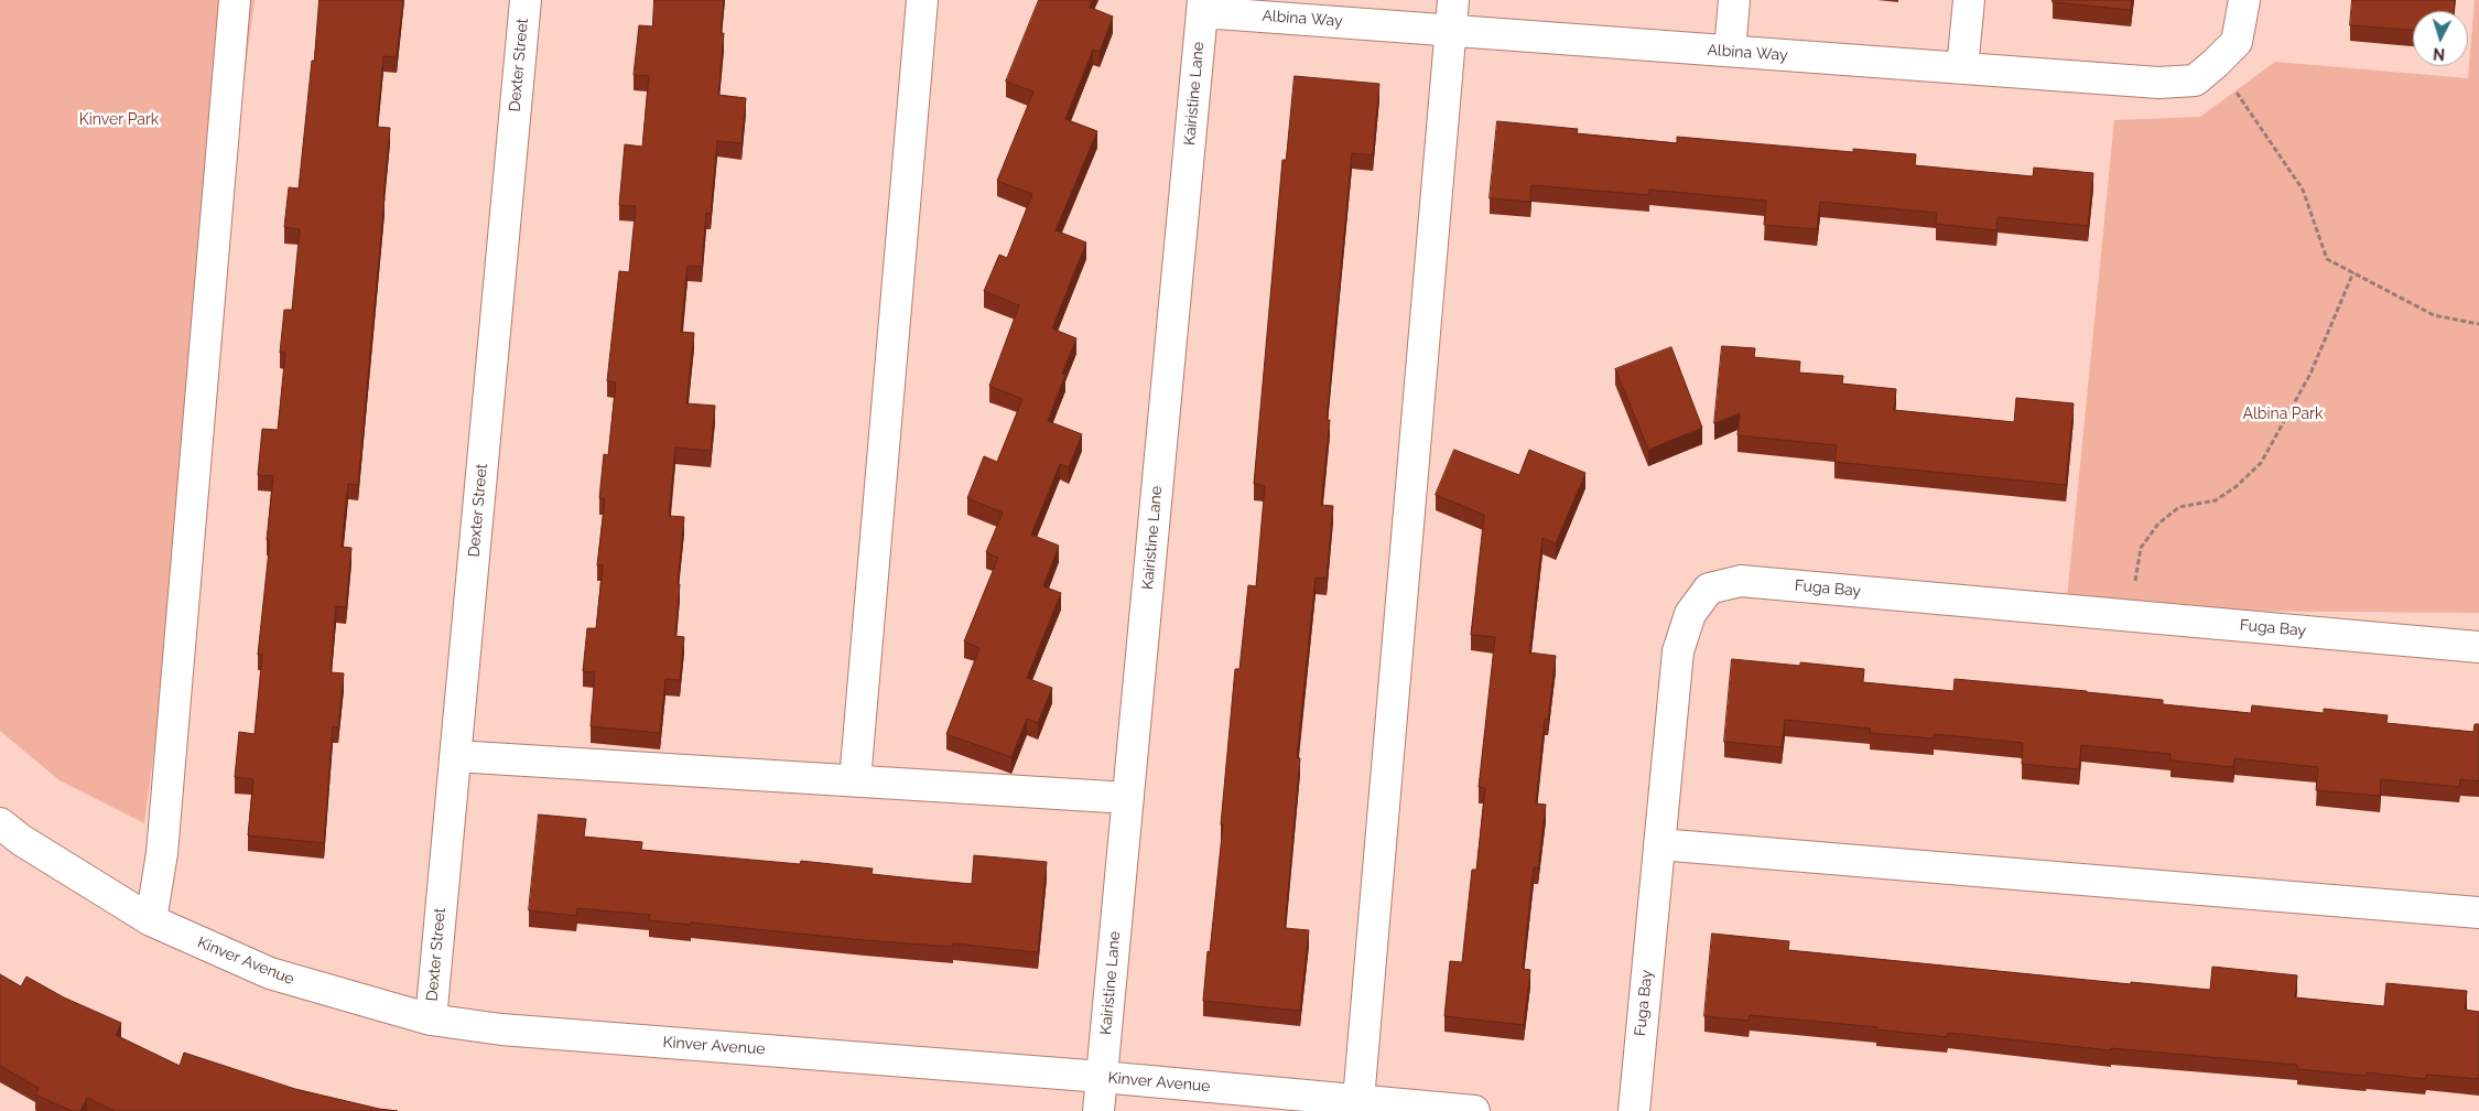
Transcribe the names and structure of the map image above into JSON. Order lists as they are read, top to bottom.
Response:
{
  "streets": {
    "street": [
      "Albina Way",
      "Dexter Street",
      "Kairistine Lane",
      "Fuga Bay",
      "Kinver Avenue"
    ]
  },
  "crossings": [
    ["Albina Way", "Kairistine Lane"],
    ["Dexter Street", "Kinver Avenue"],
    ["Kairistine Lane", "Kinver Avenue"]
  ],
  "parks": ["Kinver Park", "Albina Park"],
  "north": "bottom"
}
